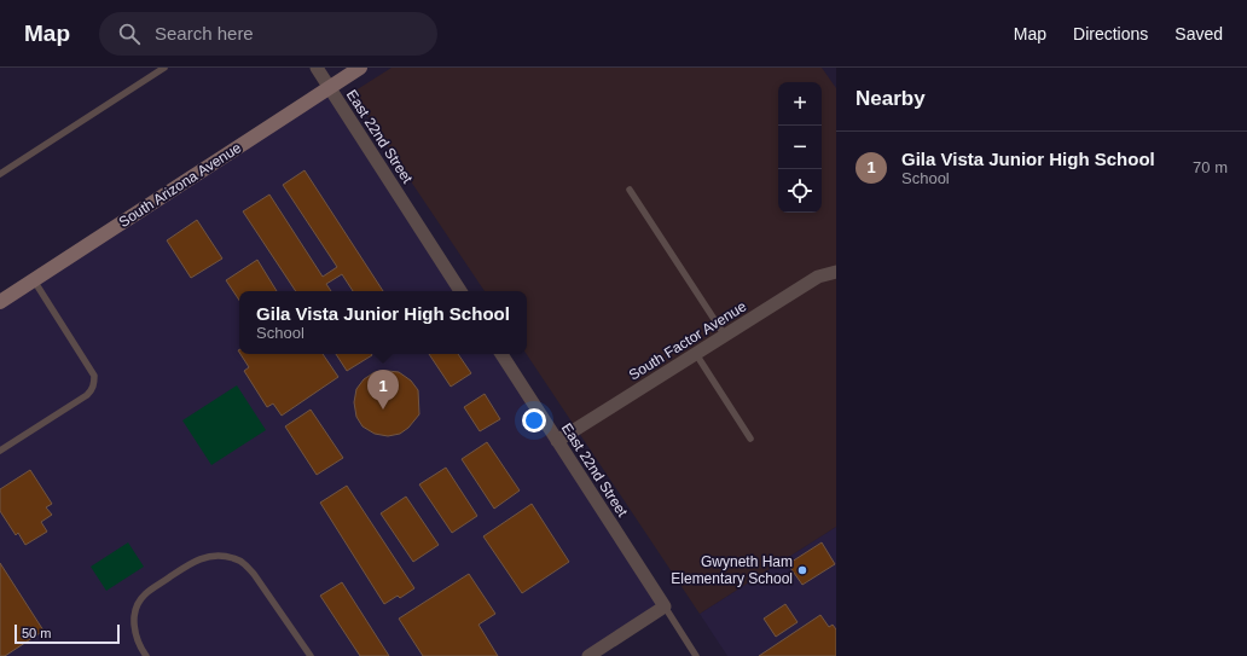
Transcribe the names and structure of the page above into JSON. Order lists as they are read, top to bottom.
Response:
{
  "streets": {
    "street": ["East 22nd Street", "South Arizona Avenue", "South Factor Avenue"]
  },
  "crossings": [
    ["East 22nd Street", "South Arizona Avenue"],
    ["East 22nd Street", "South Factor Avenue"]
  ],
  "places": ["Gwyneth Ham Elementary School"],
  "scale_bar": "50 m",
  "page": {
    "header": "Map",
    "search": "Search here",
    "nav": ["Map", "Directions", "Saved"],
    "heading": "Nearby",
    "map_buttons": ["+", "−"],
    "list": [
      {
        "mark": "1",
        "name": "Gila Vista Junior High School",
        "note": "School",
        "value": "70 m"
      }
    ],
    "popup": ["Gila Vista Junior High School", "School"],
    "pins": "1",
    "scale": "50 m"
  }
}
